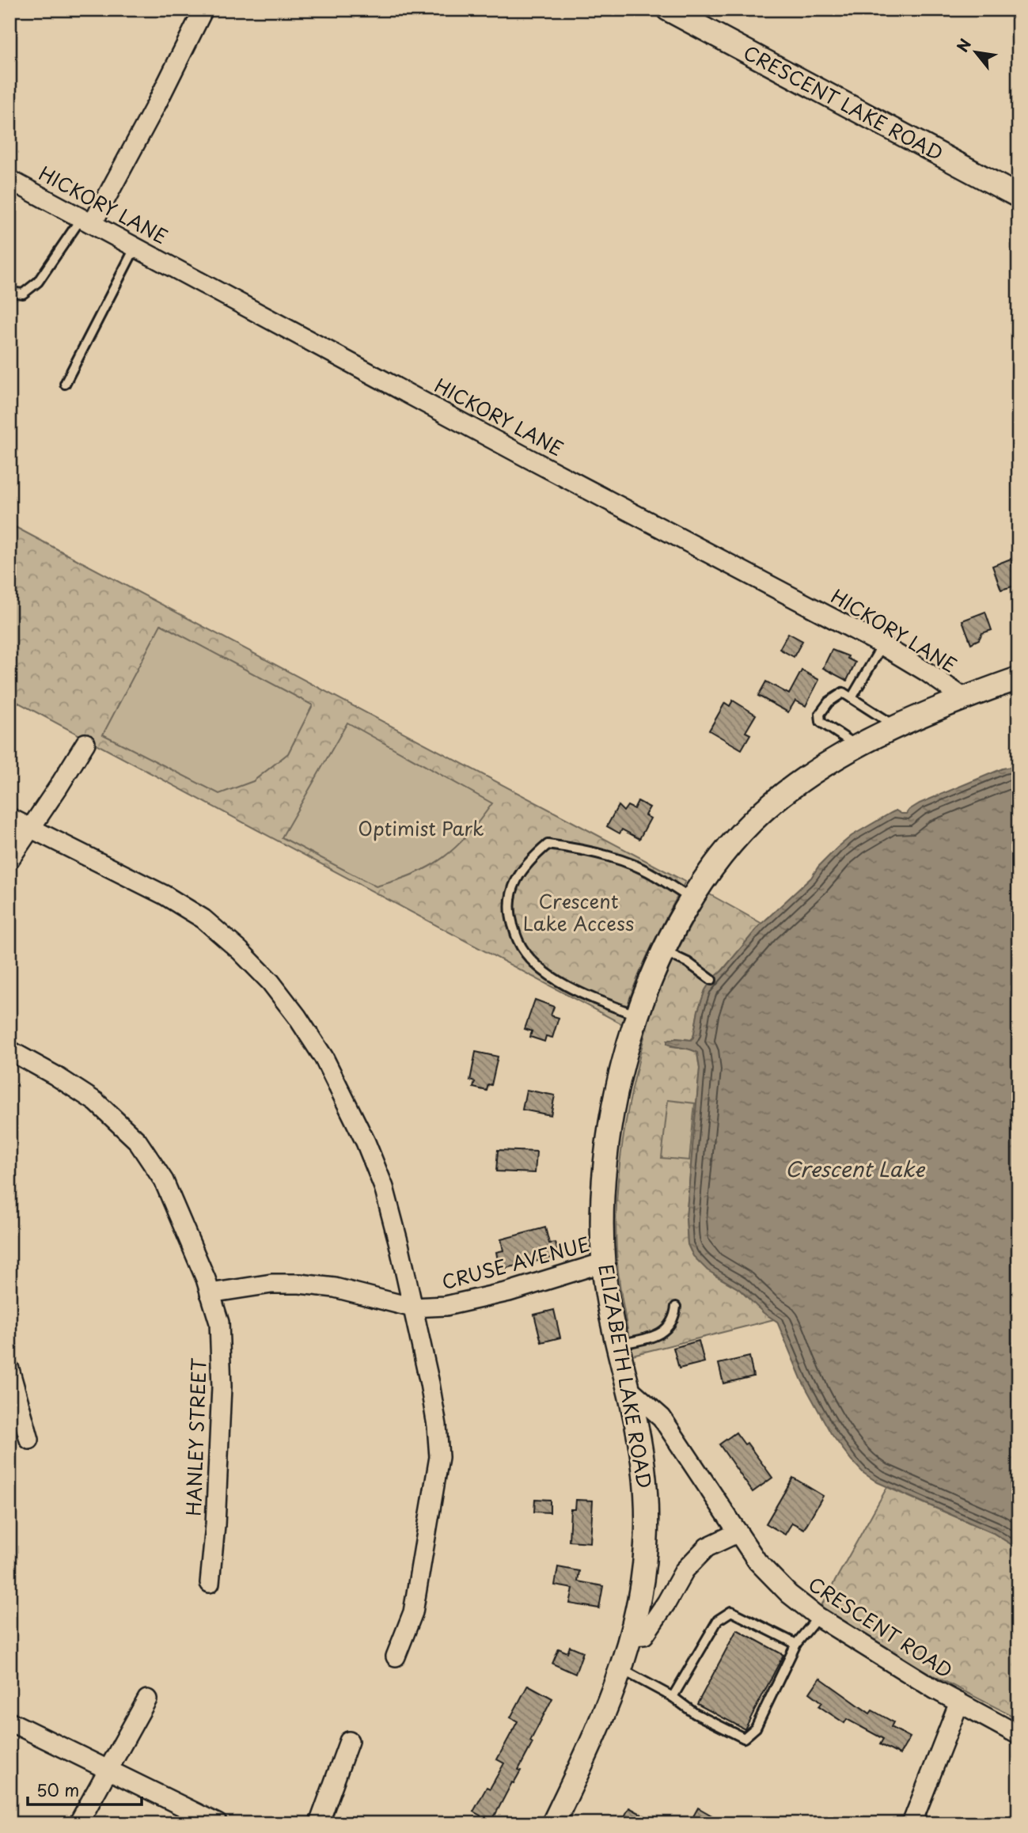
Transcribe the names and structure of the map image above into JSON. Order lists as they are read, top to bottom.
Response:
{
  "streets": {
    "street": [
      "CRESCENT LAKE ROAD",
      "HICKORY LANE",
      "CRUSE AVENUE",
      "ELIZABETH LAKE ROAD",
      "HANLEY STREET",
      "CRESCENT ROAD"
    ]
  },
  "crossings": [
    ["HICKORY LANE", "ELIZABETH LAKE ROAD"],
    ["CRUSE AVENUE", "ELIZABETH LAKE ROAD"],
    ["CRUSE AVENUE", "HANLEY STREET"],
    ["ELIZABETH LAKE ROAD", "CRESCENT ROAD"]
  ],
  "water": ["Crescent Lake"],
  "parks": ["Optimist Park", "Crescent Lake Access"],
  "scale_bar": "50 m",
  "north": "top left"
}
